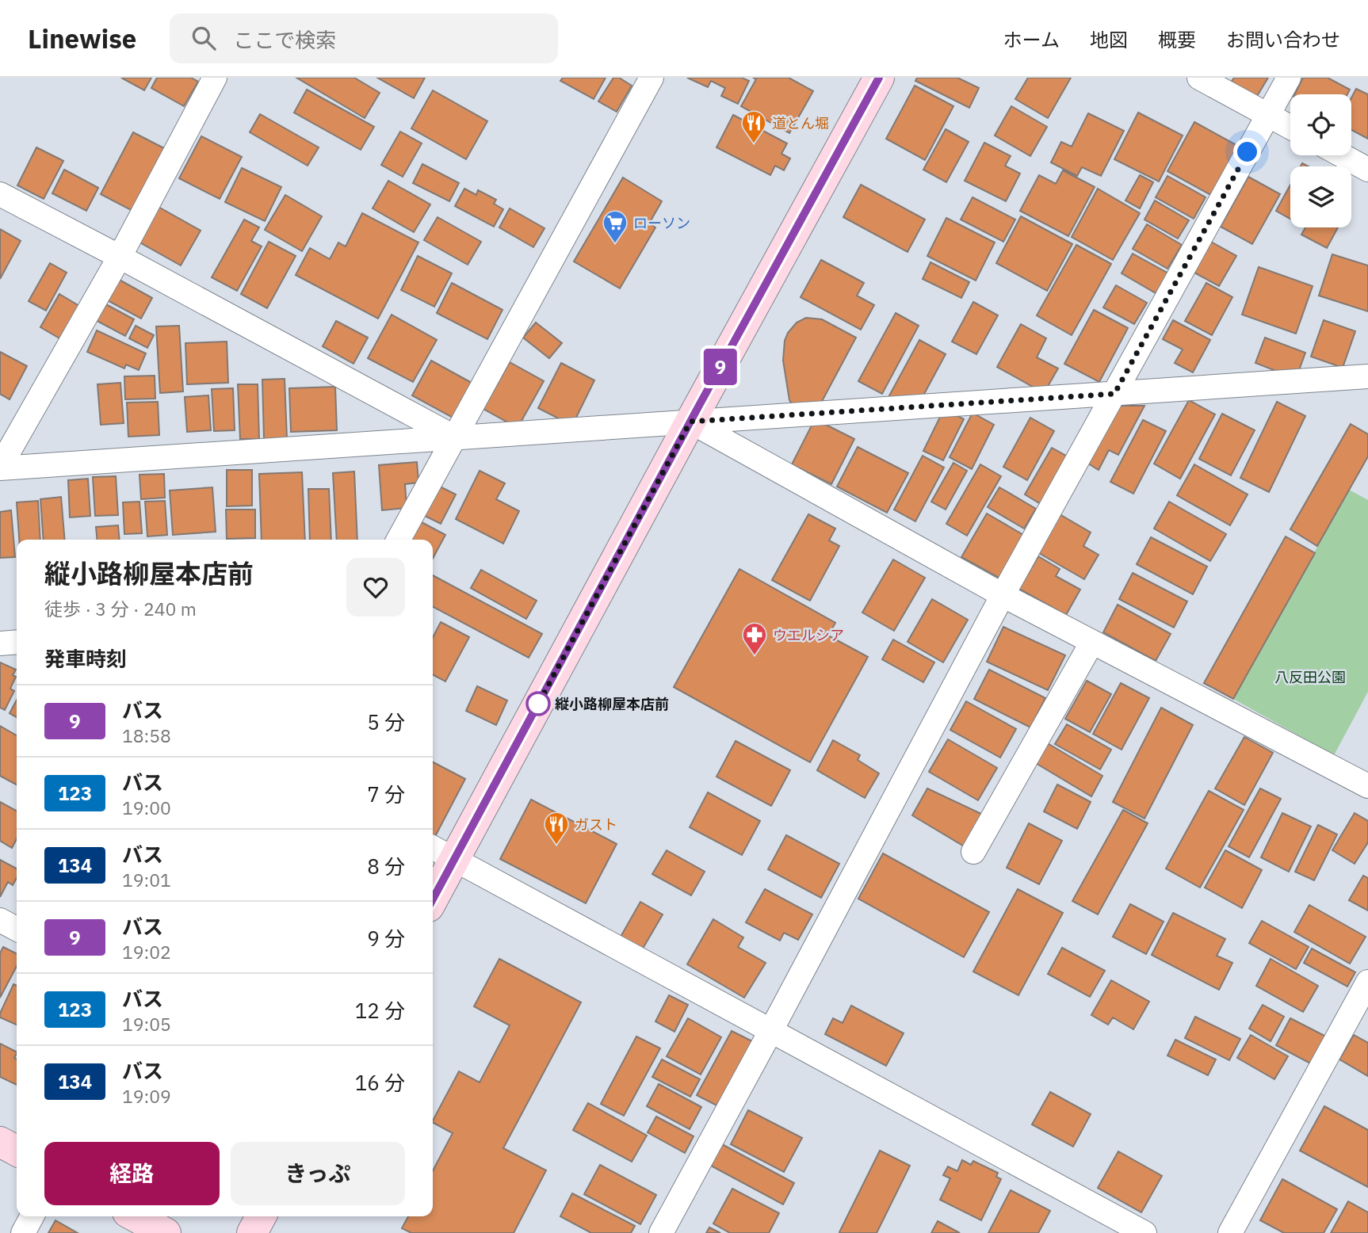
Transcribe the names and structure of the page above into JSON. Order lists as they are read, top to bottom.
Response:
{
  "parks": ["八反田公園"],
  "places": {
    "restaurant": ["道とん堀", "ガスト"],
    "supermarket": ["ローソン"],
    "pharmacy": ["ウエルシア"],
    "other": ["縦小路柳屋本店前"]
  },
  "lines": ["bus line 9"],
  "page": {
    "header": "Linewise",
    "search": "ここで検索",
    "nav": [
      "ホーム",
      "地図",
      "概要",
      "お問い合わせ"
    ],
    "on_map": "9",
    "heading": [
      ["縦小路柳屋本店前", "徒歩 · 3 分 · 240 m"],
      "発車時刻"
    ],
    "list": [
      {
        "mark": "9",
        "name": "バス",
        "note": "18:58",
        "value": "5 分"
      },
      {
        "mark": "123",
        "name": "バス",
        "note": "19:00",
        "value": "7 分"
      },
      {
        "mark": "134",
        "name": "バス",
        "note": "19:01",
        "value": "8 分"
      },
      {
        "mark": "9",
        "name": "バス",
        "note": "19:02",
        "value": "9 分"
      },
      {
        "mark": "123",
        "name": "バス",
        "note": "19:05",
        "value": "12 分"
      },
      {
        "mark": "134",
        "name": "バス",
        "note": "19:09",
        "value": "16 分"
      }
    ],
    "buttons": ["経路", "きっぷ"]
  }
}
